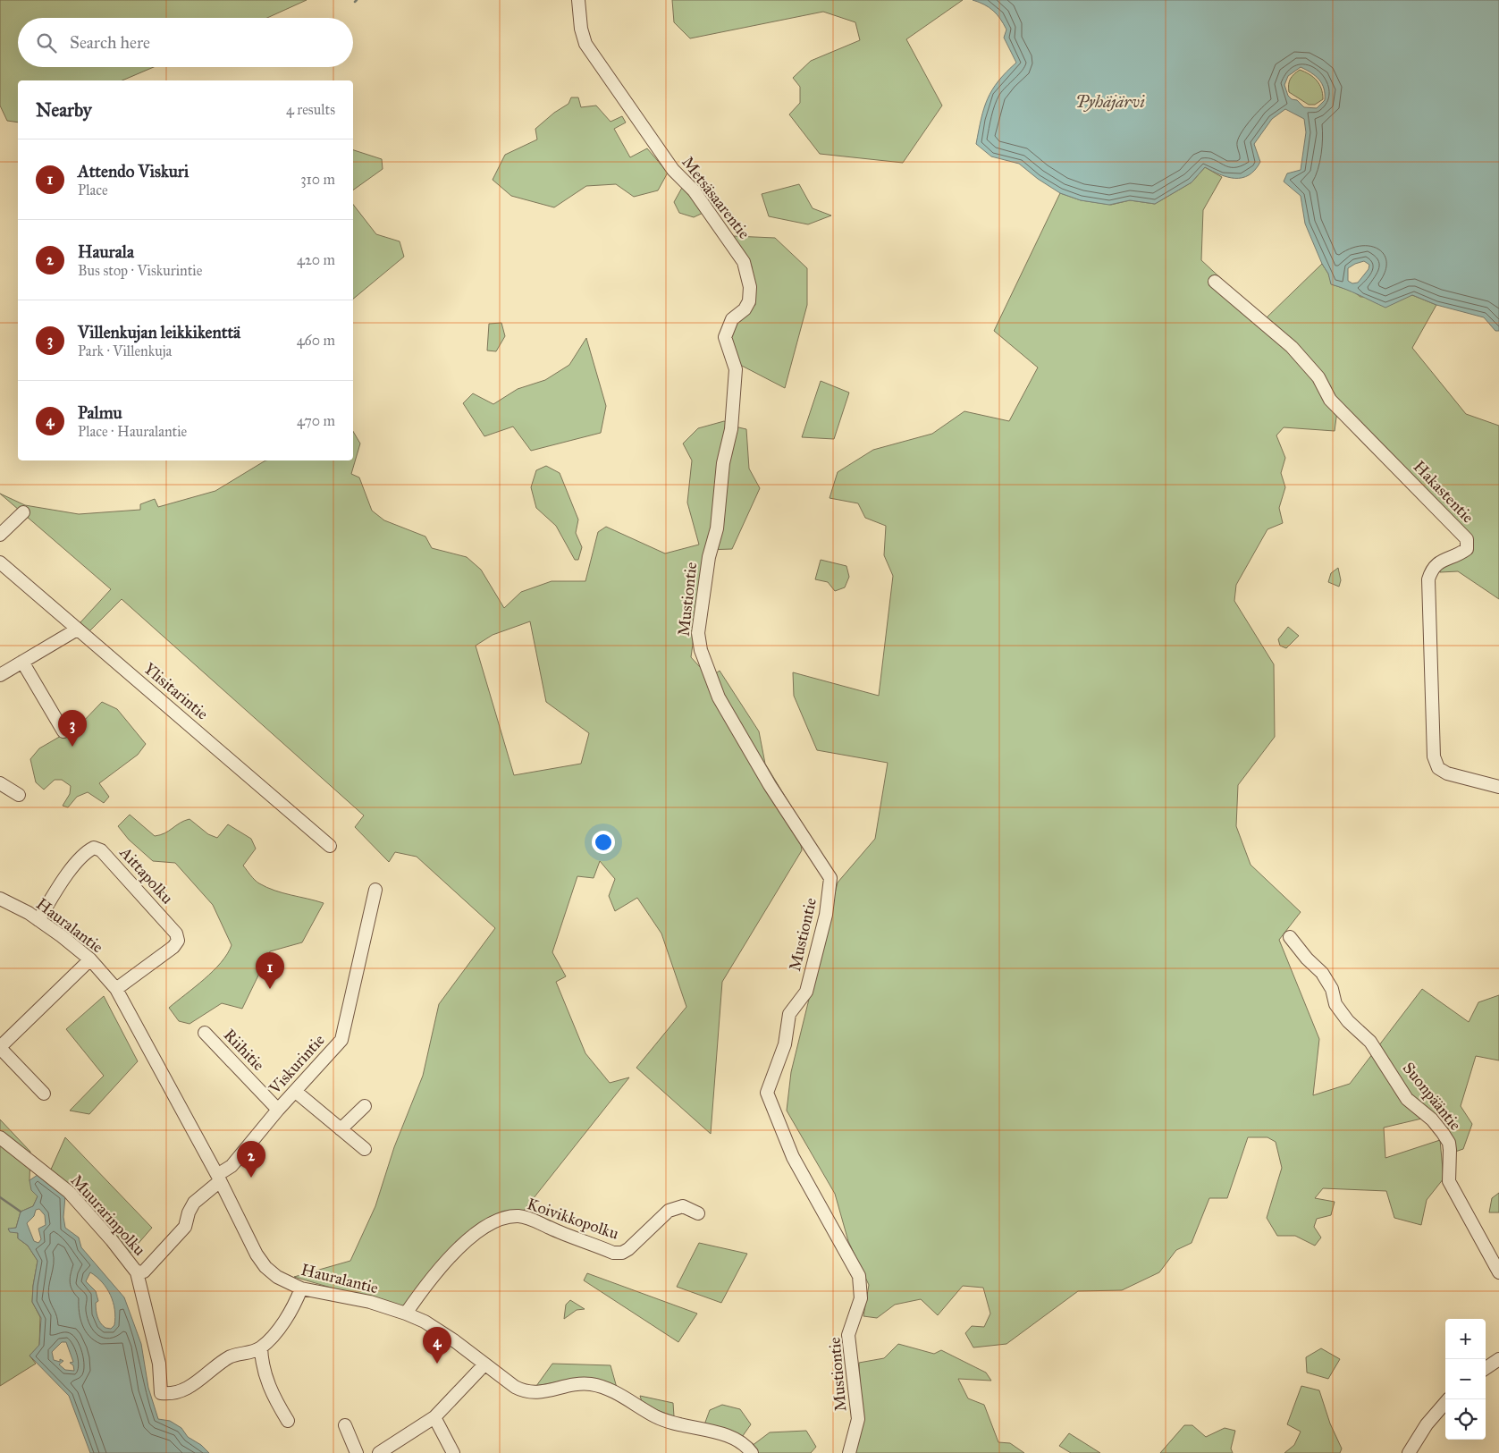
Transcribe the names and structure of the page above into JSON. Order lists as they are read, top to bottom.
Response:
{
  "streets": {
    "street": [
      "Metsäsaarentie",
      "Hakastentie",
      "Mustiontie",
      "Ylisitarintie",
      "Aittapolku",
      "Hauralantie",
      "Riihitie",
      "Viskurintie",
      "Suonpääntie",
      "Muurarinpolku",
      "Koivikkopolku"
    ]
  },
  "crossings": [
    ["Metsäsaarentie", "Mustiontie"],
    ["Aittapolku", "Hauralantie"],
    ["Hauralantie", "Viskurintie"],
    ["Hauralantie", "Koivikkopolku"],
    ["Riihitie", "Viskurintie"],
    ["Viskurintie", "Muurarinpolku"]
  ],
  "water": ["Pyhäjärvi"],
  "page": {
    "search": "Search here",
    "heading": ["Nearby", "4 results"],
    "list": [
      {
        "mark": "1",
        "name": "Attendo Viskuri",
        "note": "Place",
        "value": "310 m"
      },
      {
        "mark": "2",
        "name": "Haurala",
        "note": "Bus stop · Viskurintie",
        "value": "420 m"
      },
      {
        "mark": "3",
        "name": "Villenkujan leikkikenttä",
        "note": "Park · Villenkuja",
        "value": "460 m"
      },
      {
        "mark": "4",
        "name": "Palmu",
        "note": "Place · Hauralantie",
        "value": "470 m"
      }
    ],
    "pins": [
      "3",
      "1",
      "2",
      "4"
    ],
    "map_buttons": ["+", "−"]
  }
}
